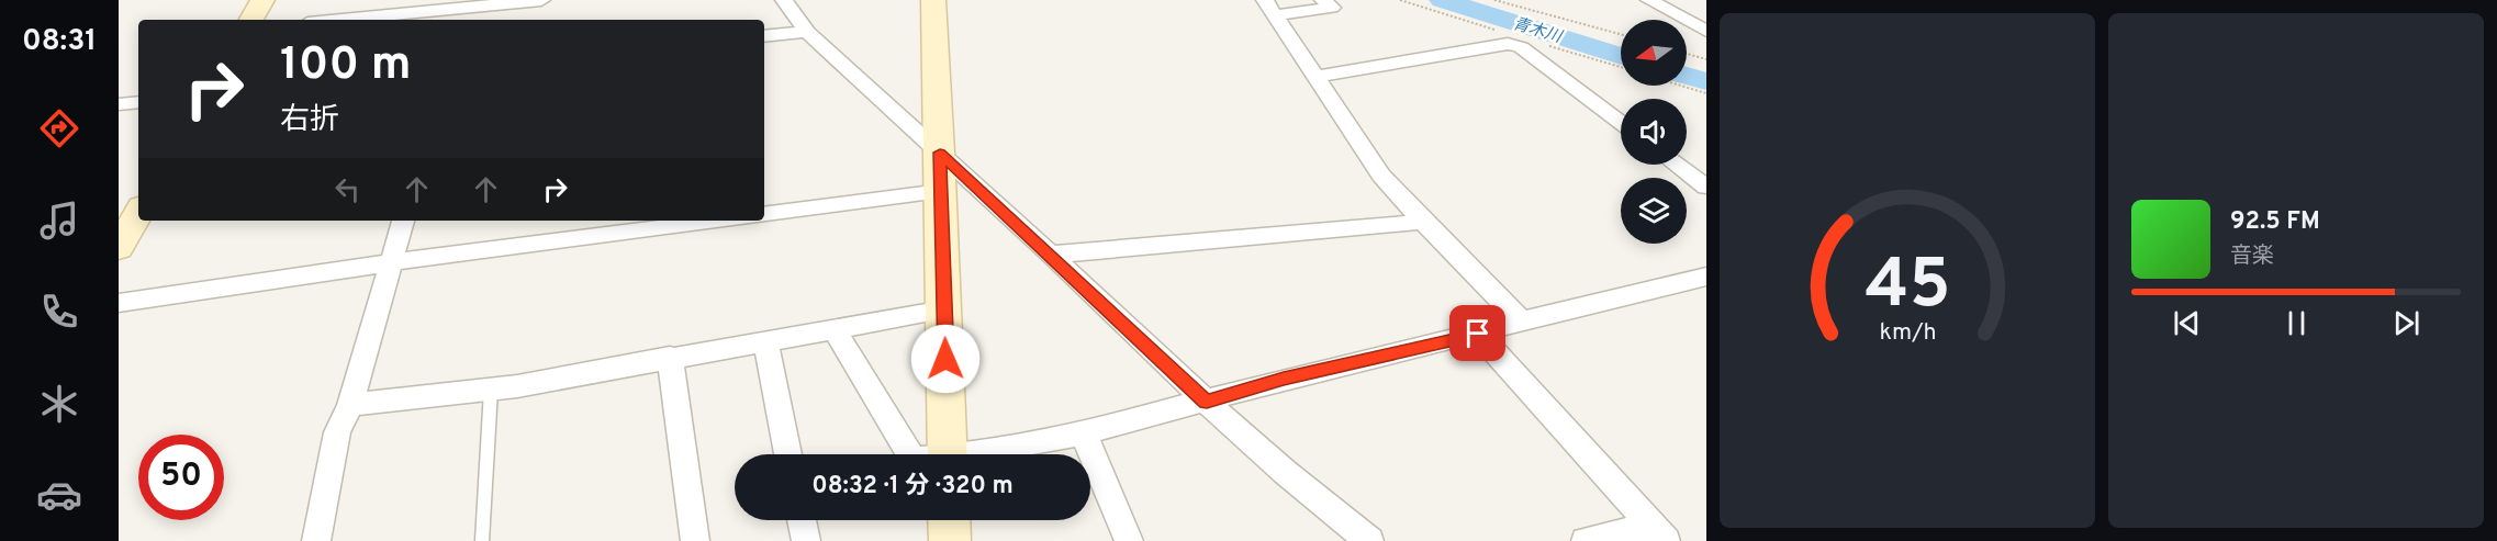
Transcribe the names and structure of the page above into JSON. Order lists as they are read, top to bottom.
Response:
{
  "water": ["青木川"],
  "north": "left",
  "page": {
    "tabs": "08:31",
    "turn": ["100 m", "右折"],
    "song": ["92.5 FM", "音楽"],
    "limit": "50",
    "trip": "08:32 · 1 分 · 320 m",
    "gauge": ["45", "km/h"]
  }
}
